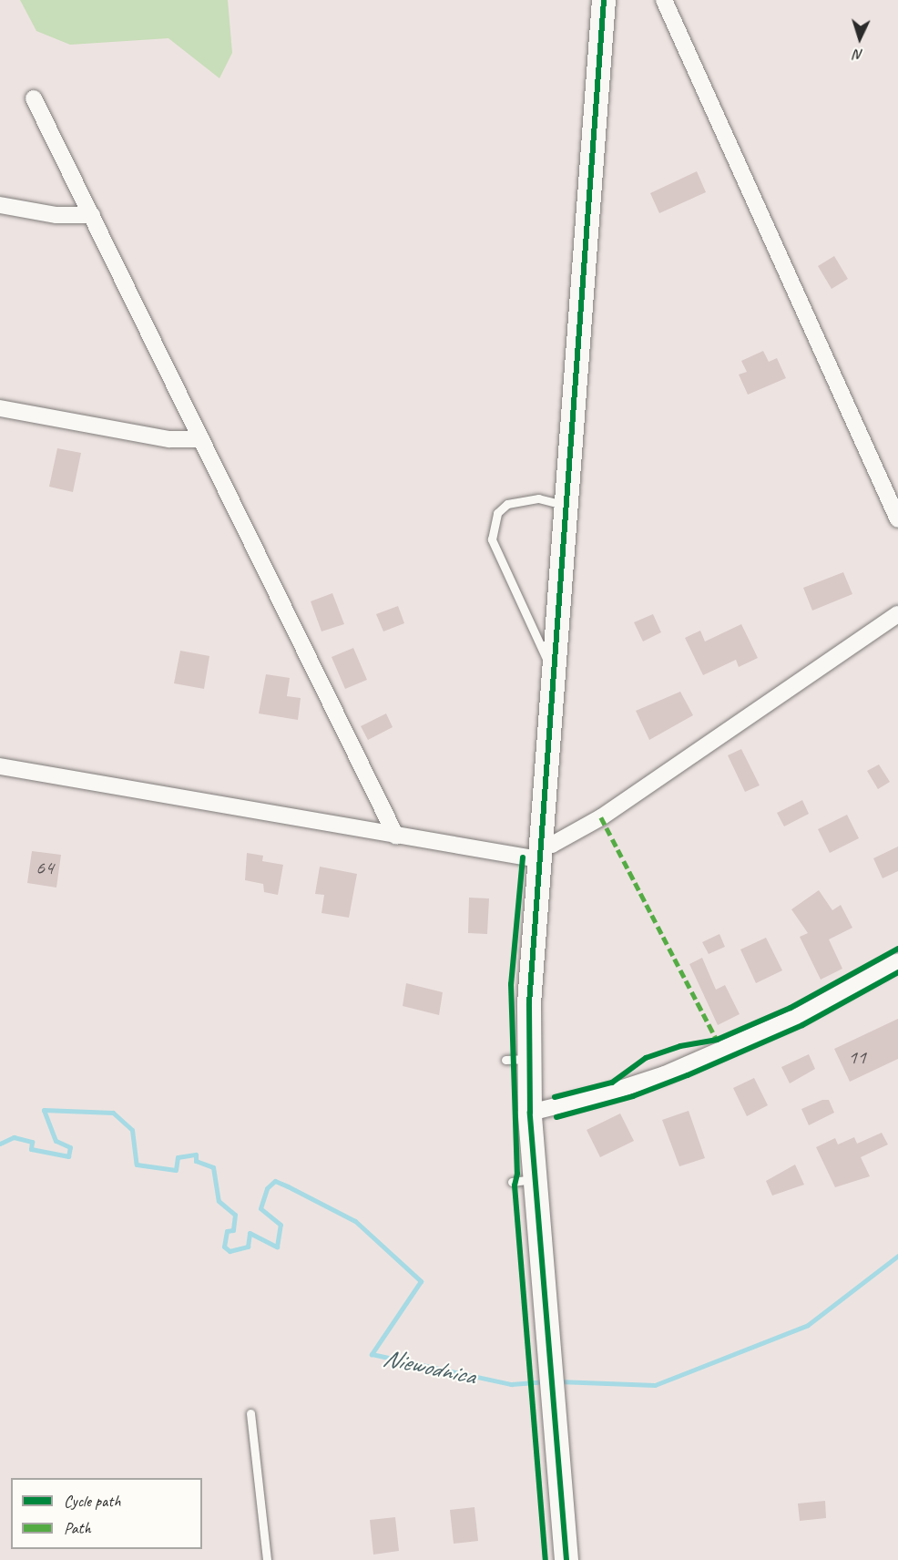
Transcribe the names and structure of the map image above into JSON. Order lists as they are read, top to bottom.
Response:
{
  "water": ["Niewodnica"],
  "house_numbers": ["64", "11"],
  "legend": ["Cycle path", "Path"],
  "north": "bottom"
}
